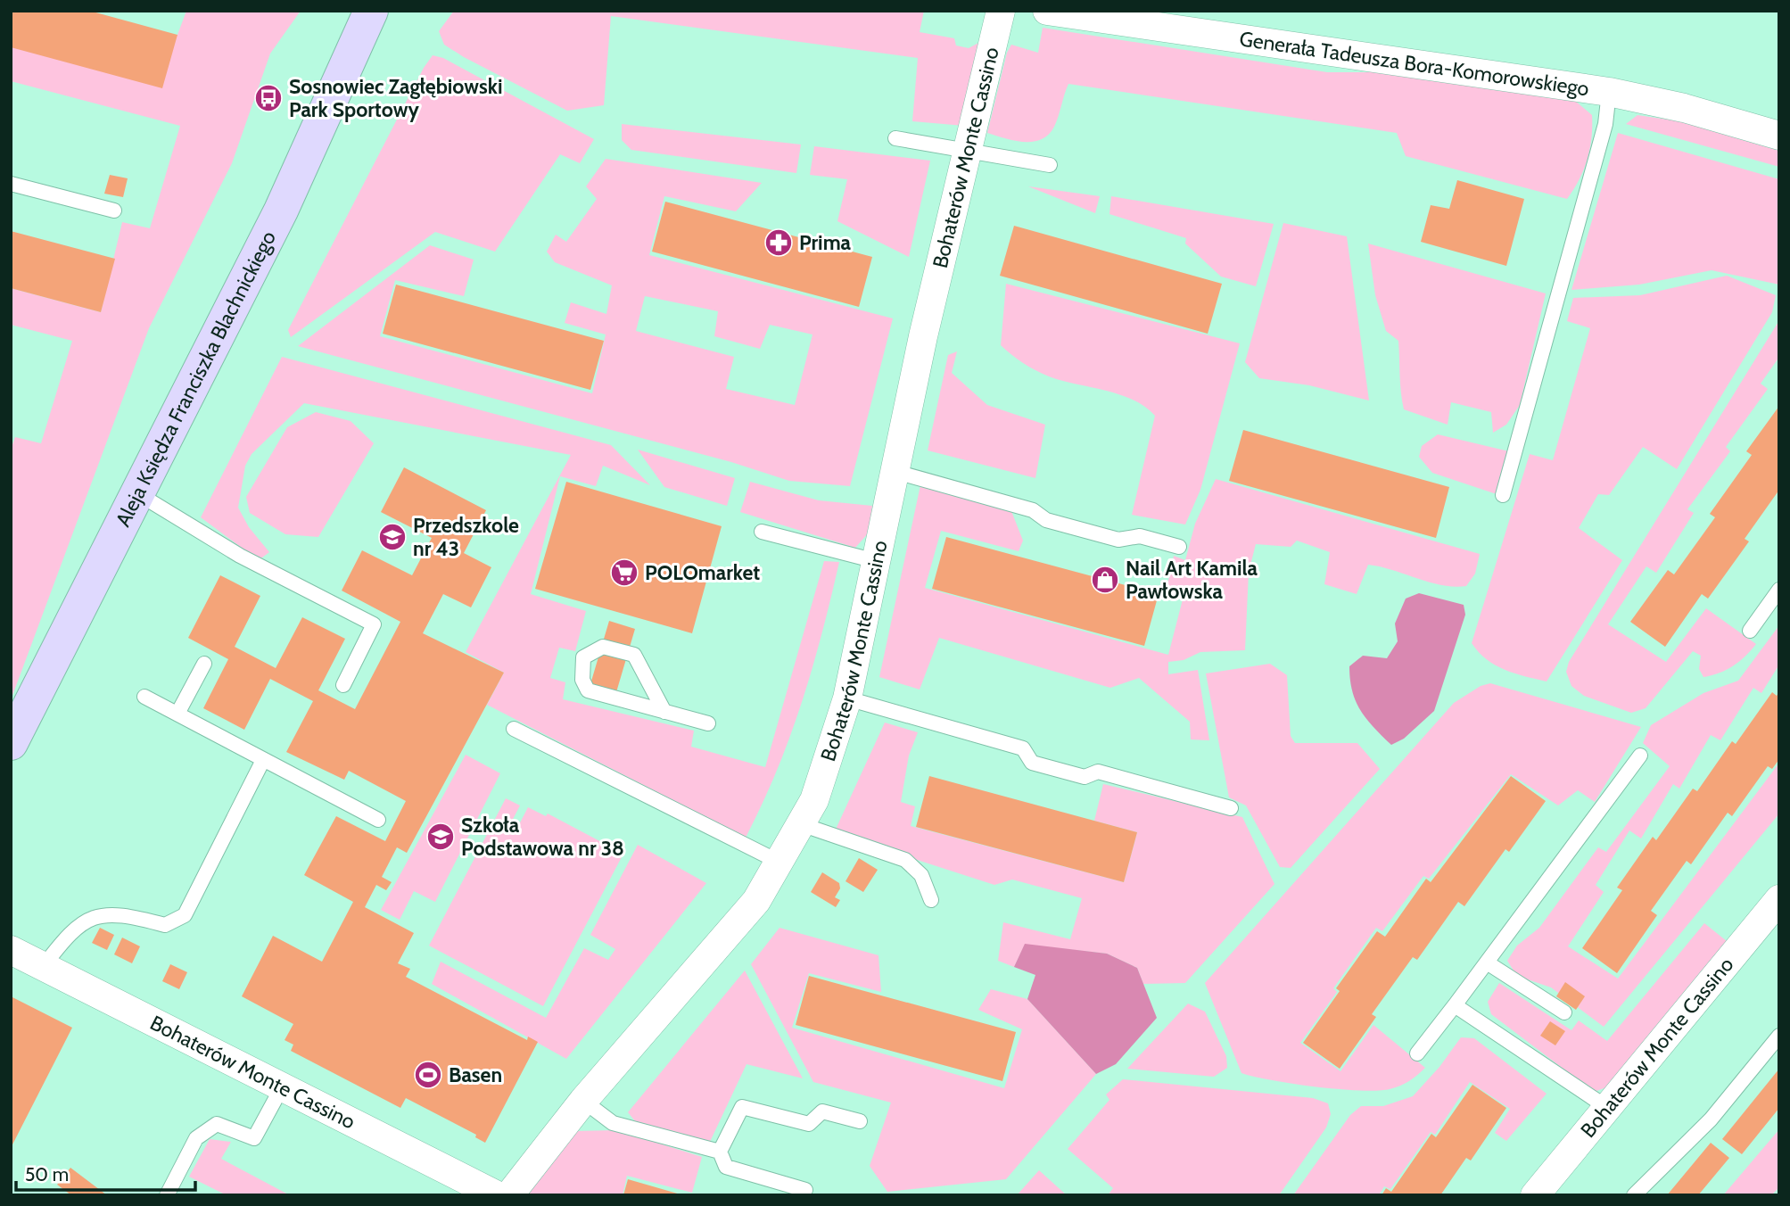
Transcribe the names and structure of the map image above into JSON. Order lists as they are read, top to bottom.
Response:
{
  "streets": {
    "street": ["Generała Tadeusza Bora-Komorowskiego", "Bohaterów Monte Cassino", "Aleja Księdza Franciszka Blachnickiego"]
  },
  "places": {
    "bus stop": ["Sosnowiec Zagłębiowski Park Sportowy"],
    "pharmacy": ["Prima"],
    "school or university": ["Przedszkole nr 43", "Szkoła Podstawowa nr 38"],
    "supermarket": ["POLOmarket"],
    "shop": ["Nail Art Kamila Pawłowska"],
    "sports": ["Basen"]
  },
  "scale_bar": "50 m"
}
